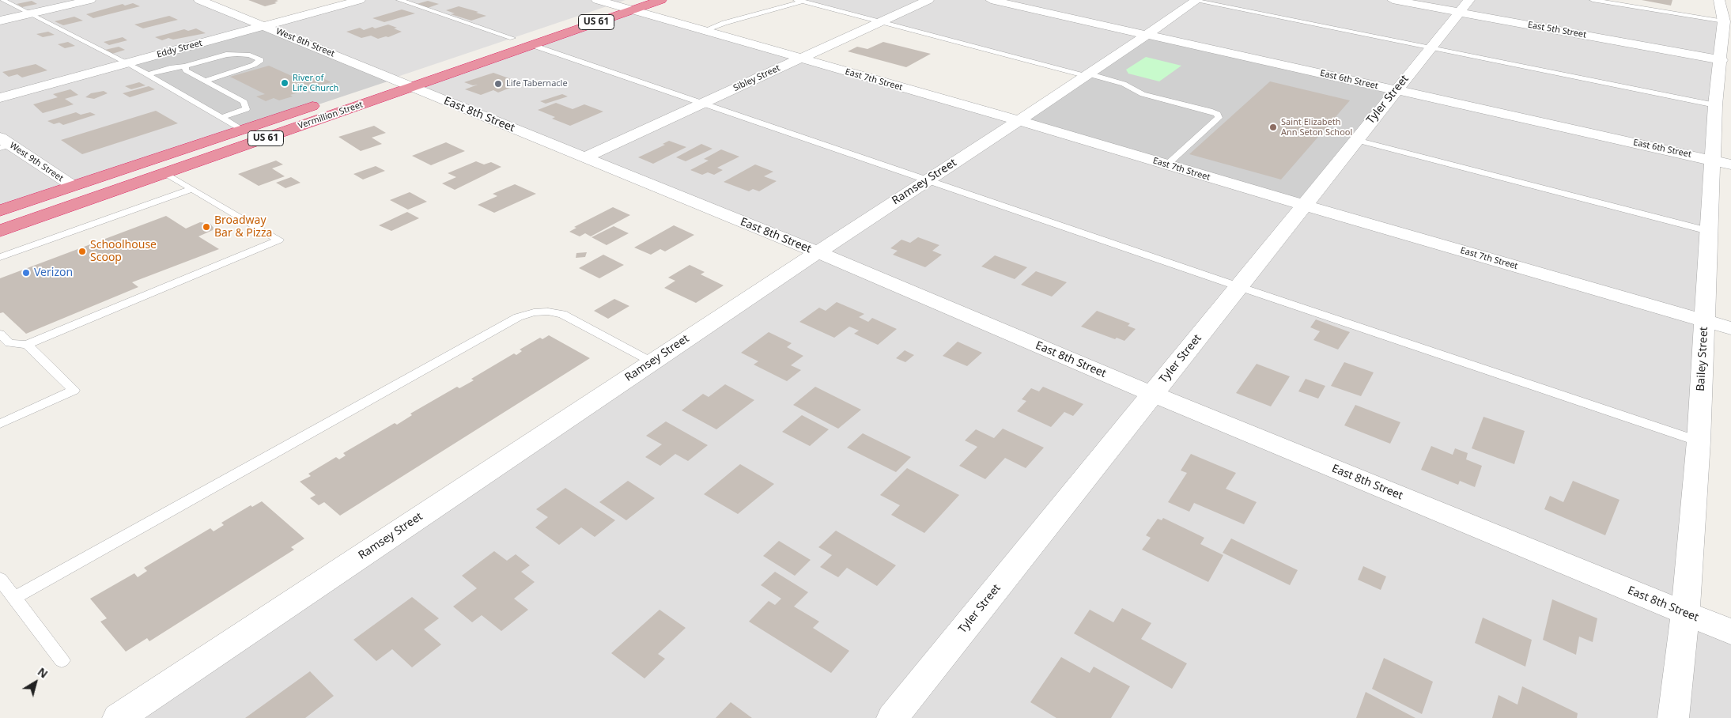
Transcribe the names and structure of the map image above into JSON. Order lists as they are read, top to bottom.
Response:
{
  "streets": {
    "highway": ["US 61", "Vermillion Street"],
    "street": [
      "East 5th Street",
      "West 8th Street",
      "Eddy Street",
      "Sibley Street",
      "East 7th Street",
      "East 6th Street",
      "Tyler Street",
      "East 8th Street",
      "West 9th Street",
      "Ramsey Street",
      "Bailey Street"
    ]
  },
  "crossings": [
    ["US 61", "East 7th Street"],
    ["East 5th Street", "Tyler Street"],
    ["East 5th Street", "Bailey Street"],
    ["West 8th Street", "Eddy Street"],
    ["West 8th Street", "East 8th Street"],
    ["West 8th Street", "Vermillion Street"],
    ["Sibley Street", "East 7th Street"],
    ["Sibley Street", "East 8th Street"],
    ["East 7th Street", "Tyler Street"],
    ["East 7th Street", "Vermillion Street"],
    ["East 7th Street", "Ramsey Street"],
    ["East 7th Street", "Bailey Street"],
    ["East 6th Street", "Tyler Street"],
    ["East 6th Street", "Ramsey Street"],
    ["East 6th Street", "Bailey Street"],
    ["Tyler Street", "East 8th Street"],
    ["East 8th Street", "Vermillion Street"],
    ["East 8th Street", "Ramsey Street"],
    ["East 8th Street", "Bailey Street"],
    ["Vermillion Street", "West 9th Street"]
  ],
  "places": [
    "River of Life Church",
    "Life Tabernacle",
    "Saint Elizabeth Ann Seton School",
    "Broadway Bar & Pizza",
    "Schoolhouse Scoop",
    "Verizon"
  ],
  "north": "top right"
}
